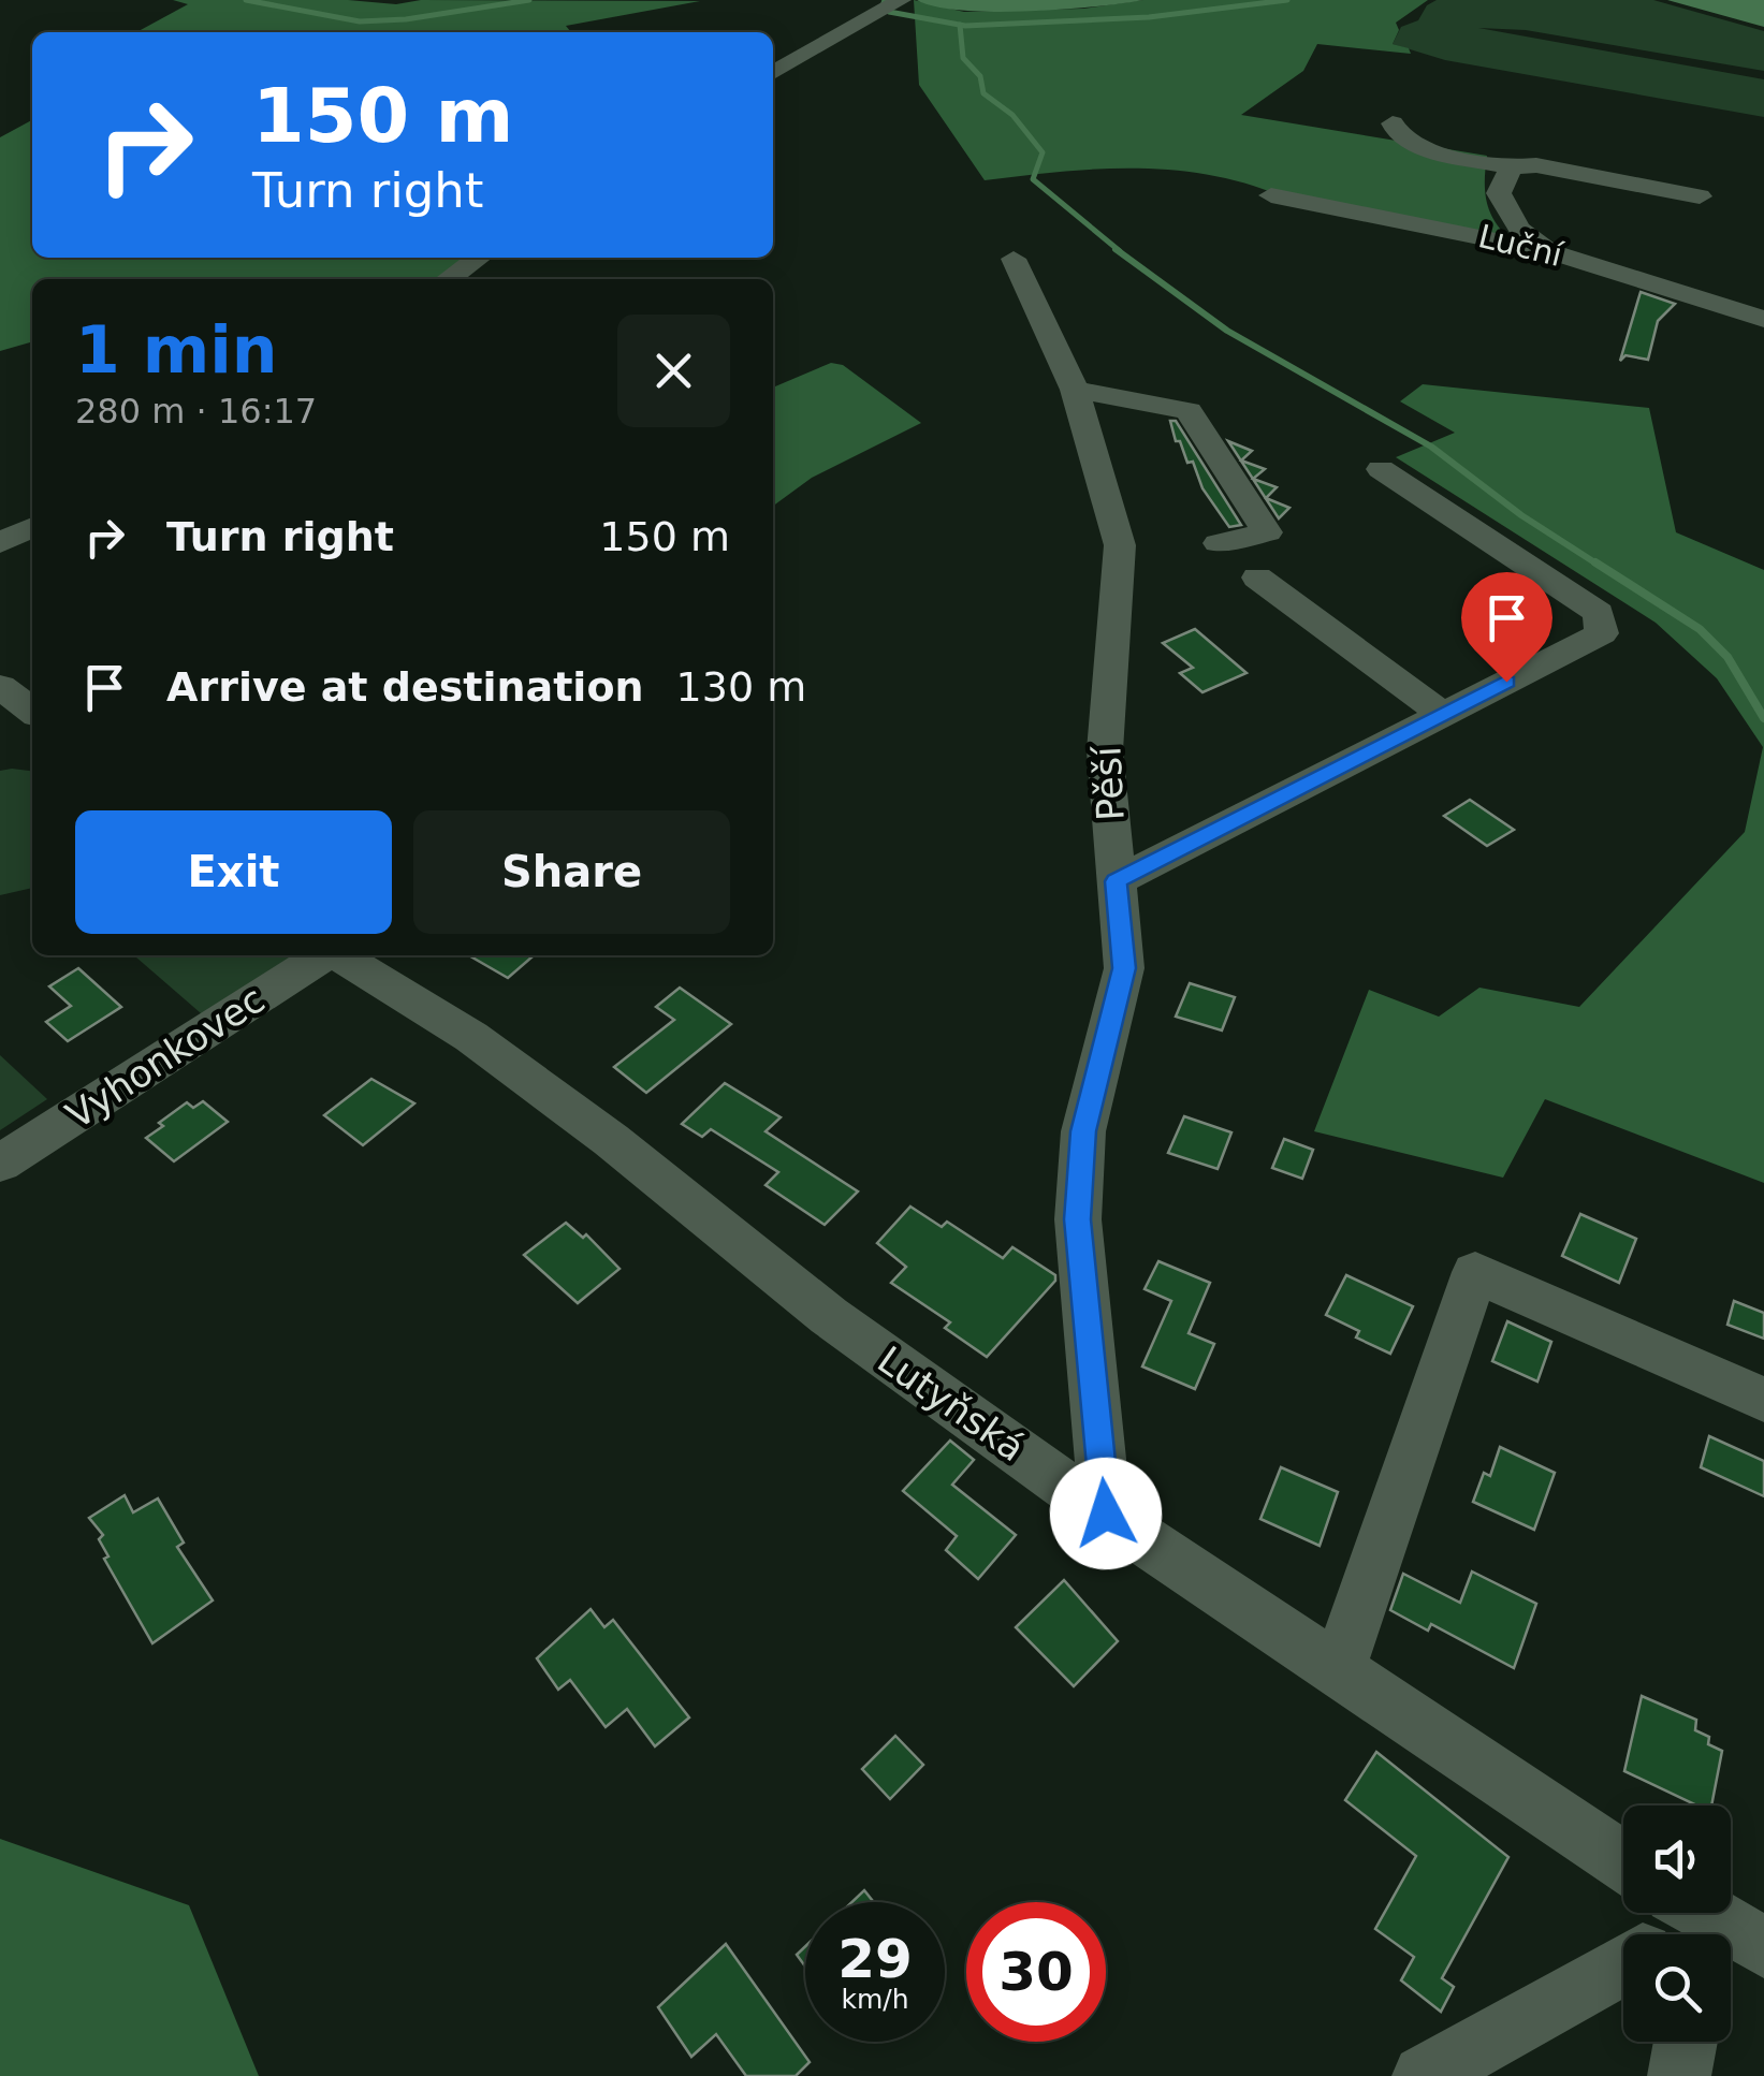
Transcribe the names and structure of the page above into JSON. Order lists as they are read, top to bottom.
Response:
{
  "streets": {
    "street": [
      "Luční",
      "Pěší",
      "Vyhonkovec",
      "Lutyňská"
    ]
  },
  "crossings": [
    ["Pěší", "Lutyňská"]
  ],
  "page": {
    "turn": ["150 m", "Turn right"],
    "heading": ["1 min", "280 m · 16:17"],
    "list": [
      {
        "name": "Turn right",
        "value": "150 m"
      },
      {
        "name": "Arrive at destination",
        "value": "130 m"
      }
    ],
    "buttons": ["Exit", "Share"],
    "speed": "29 km/h",
    "limit": "30"
  }
}
